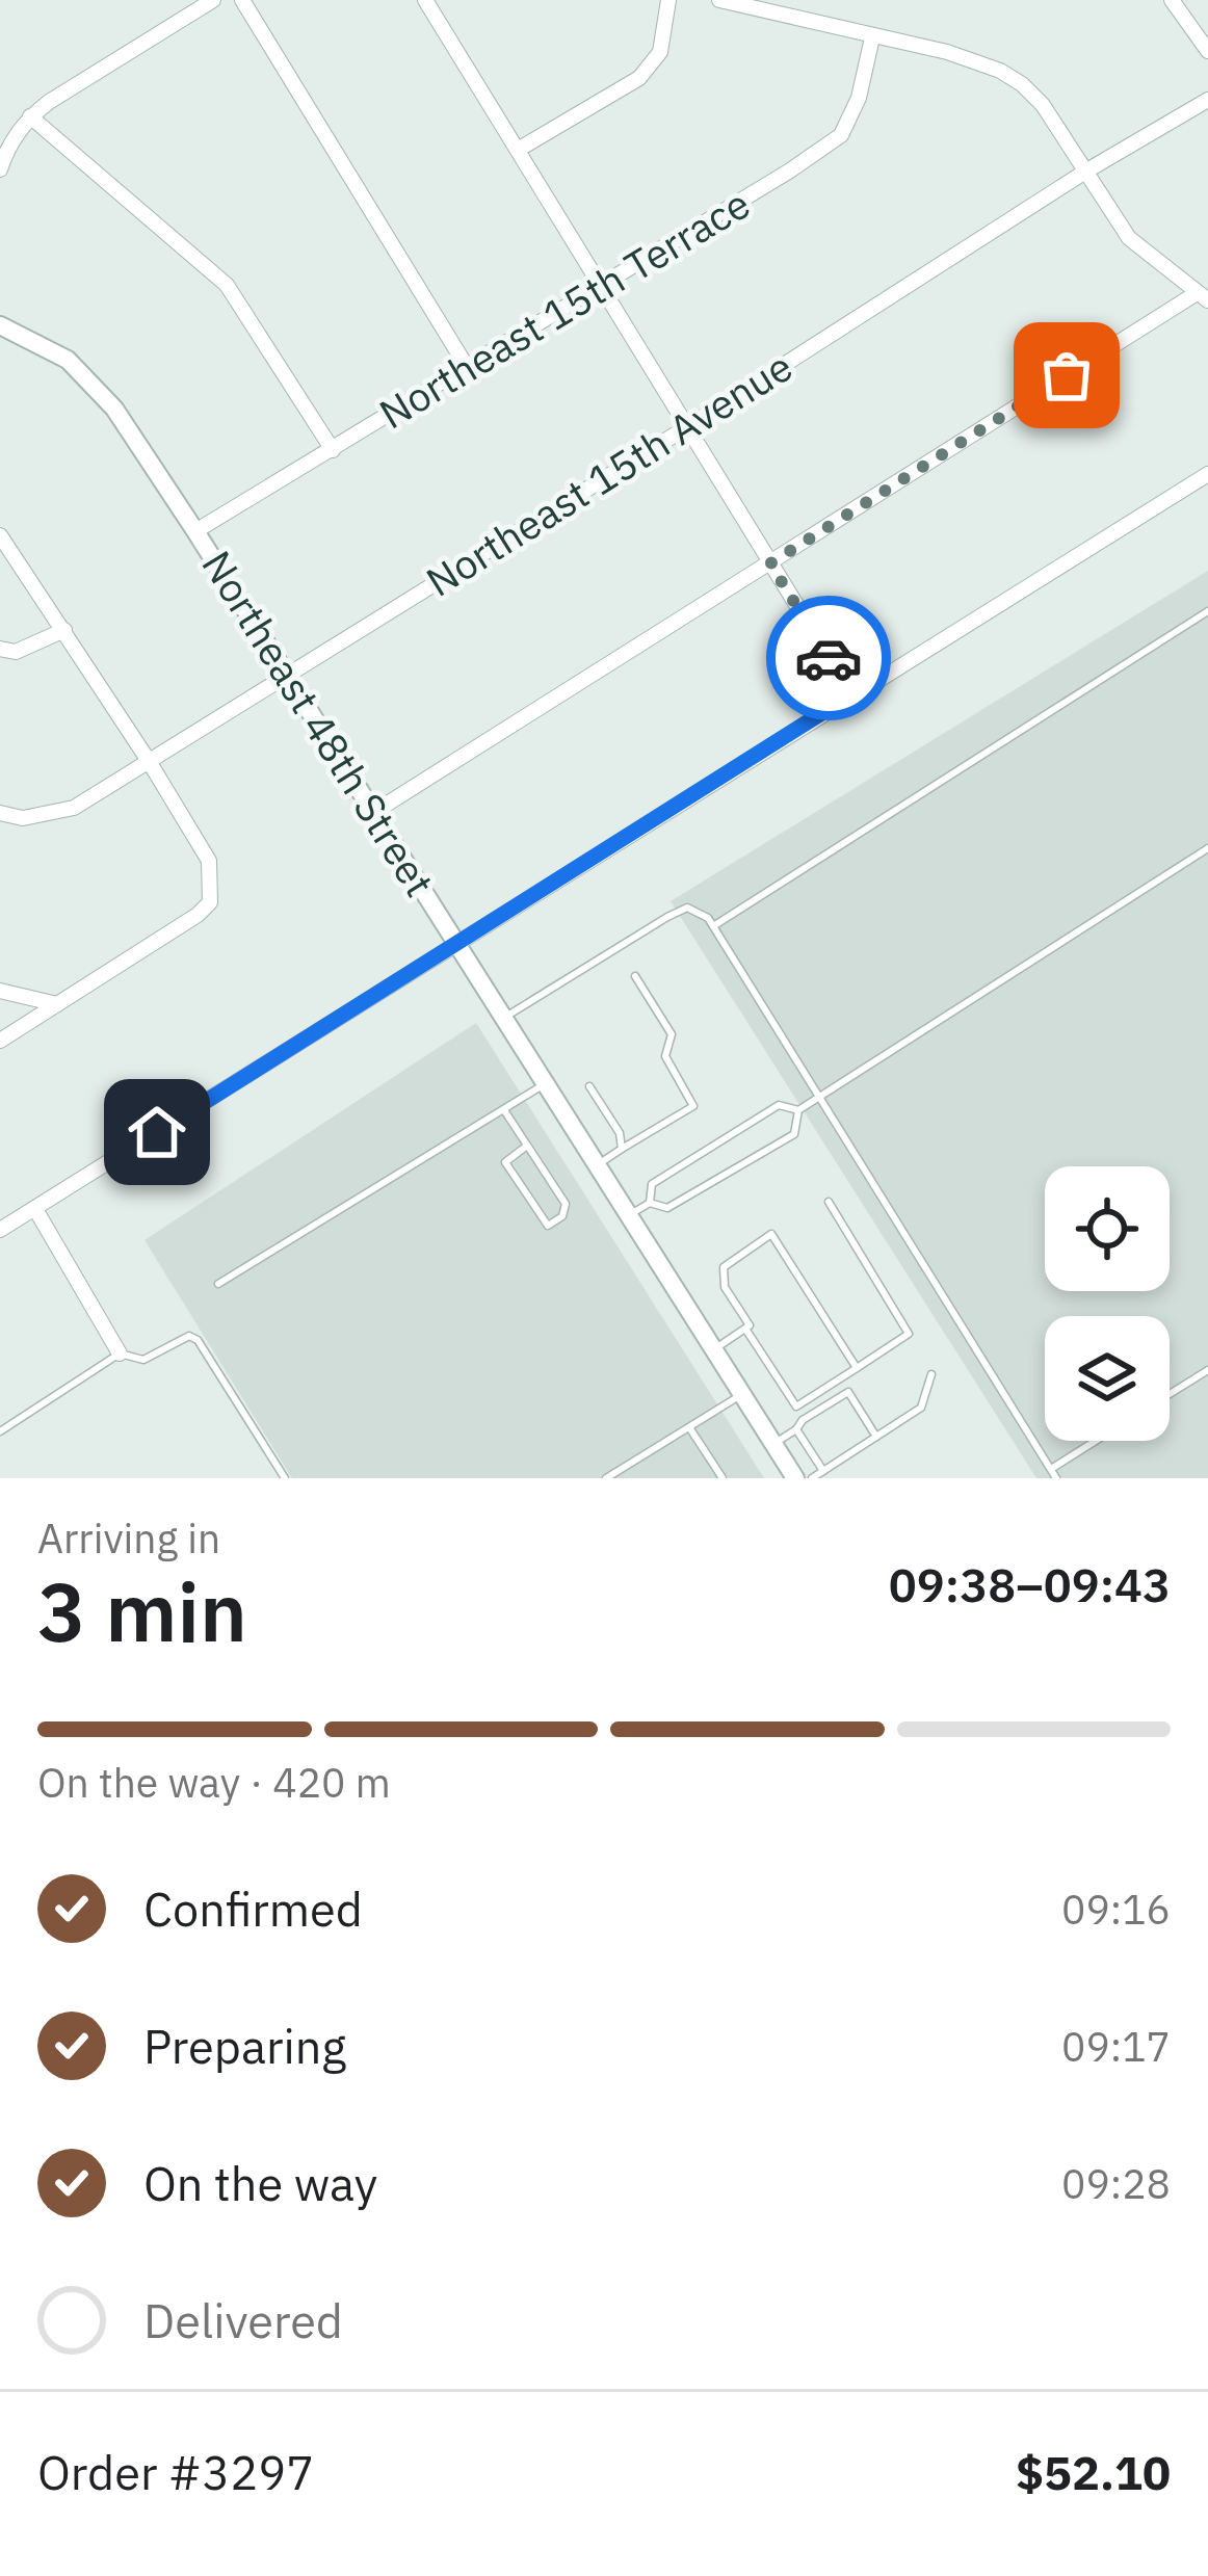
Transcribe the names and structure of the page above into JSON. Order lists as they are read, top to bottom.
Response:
{
  "streets": {
    "street": ["Northeast 15th Terrace", "Northeast 15th Avenue", "Northeast 48th Street"]
  },
  "crossings": [
    ["Northeast 15th Terrace", "Northeast 48th Street"],
    ["Northeast 15th Avenue", "Northeast 48th Street"]
  ],
  "page": {
    "heading": ["3 min", "Arriving in", "09:38–09:43"],
    "panel": ["Order #3297", "$52.10"],
    "bar": "On the way · 420 m",
    "list": [
      ["Confirmed", "09:16"],
      ["Preparing", "09:17"],
      ["On the way", "09:28"],
      "Delivered"
    ]
  }
}
